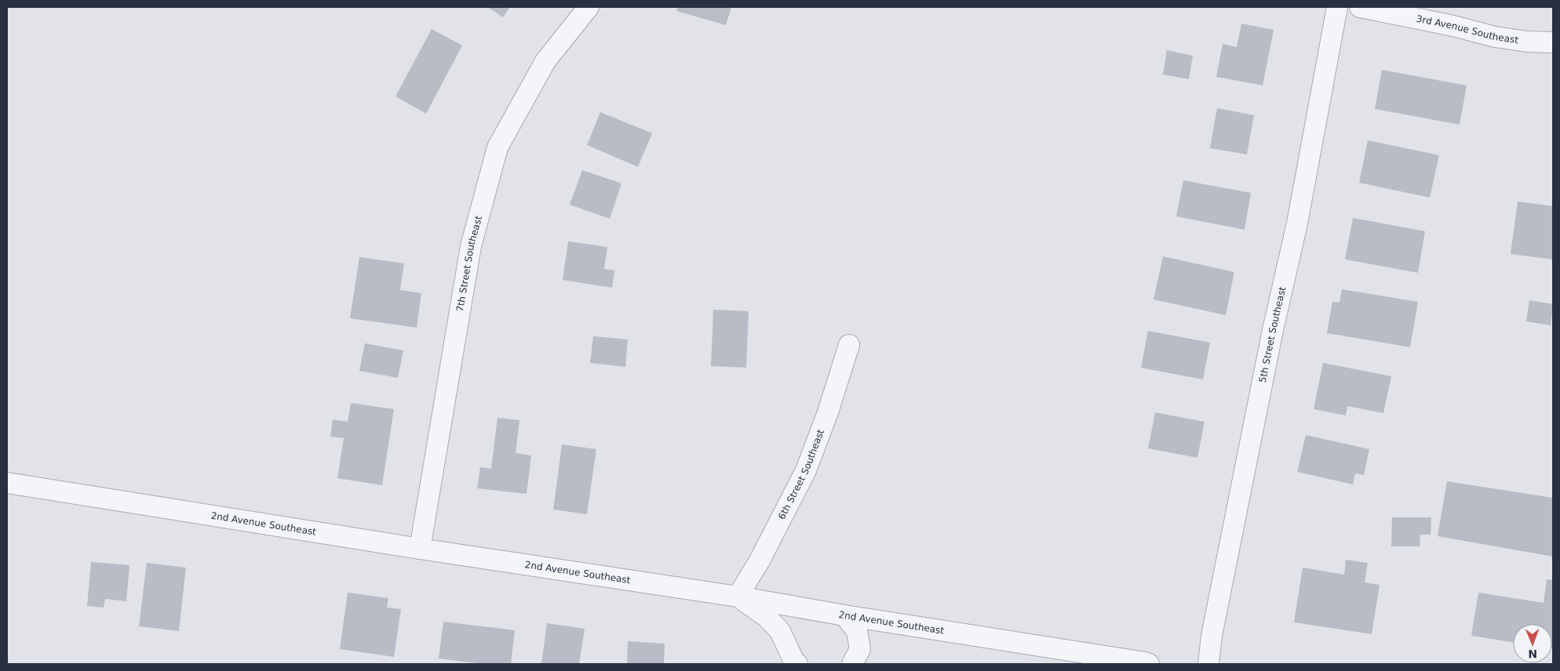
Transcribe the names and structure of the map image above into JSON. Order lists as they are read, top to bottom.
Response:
{
  "streets": {
    "street": [
      "3rd Avenue Southeast",
      "7th Street Southeast",
      "5th Street Southeast",
      "6th Street Southeast",
      "2nd Avenue Southeast"
    ]
  },
  "crossings": [
    ["7th Street Southeast", "2nd Avenue Southeast"],
    ["6th Street Southeast", "2nd Avenue Southeast"]
  ],
  "north": "bottom"
}
